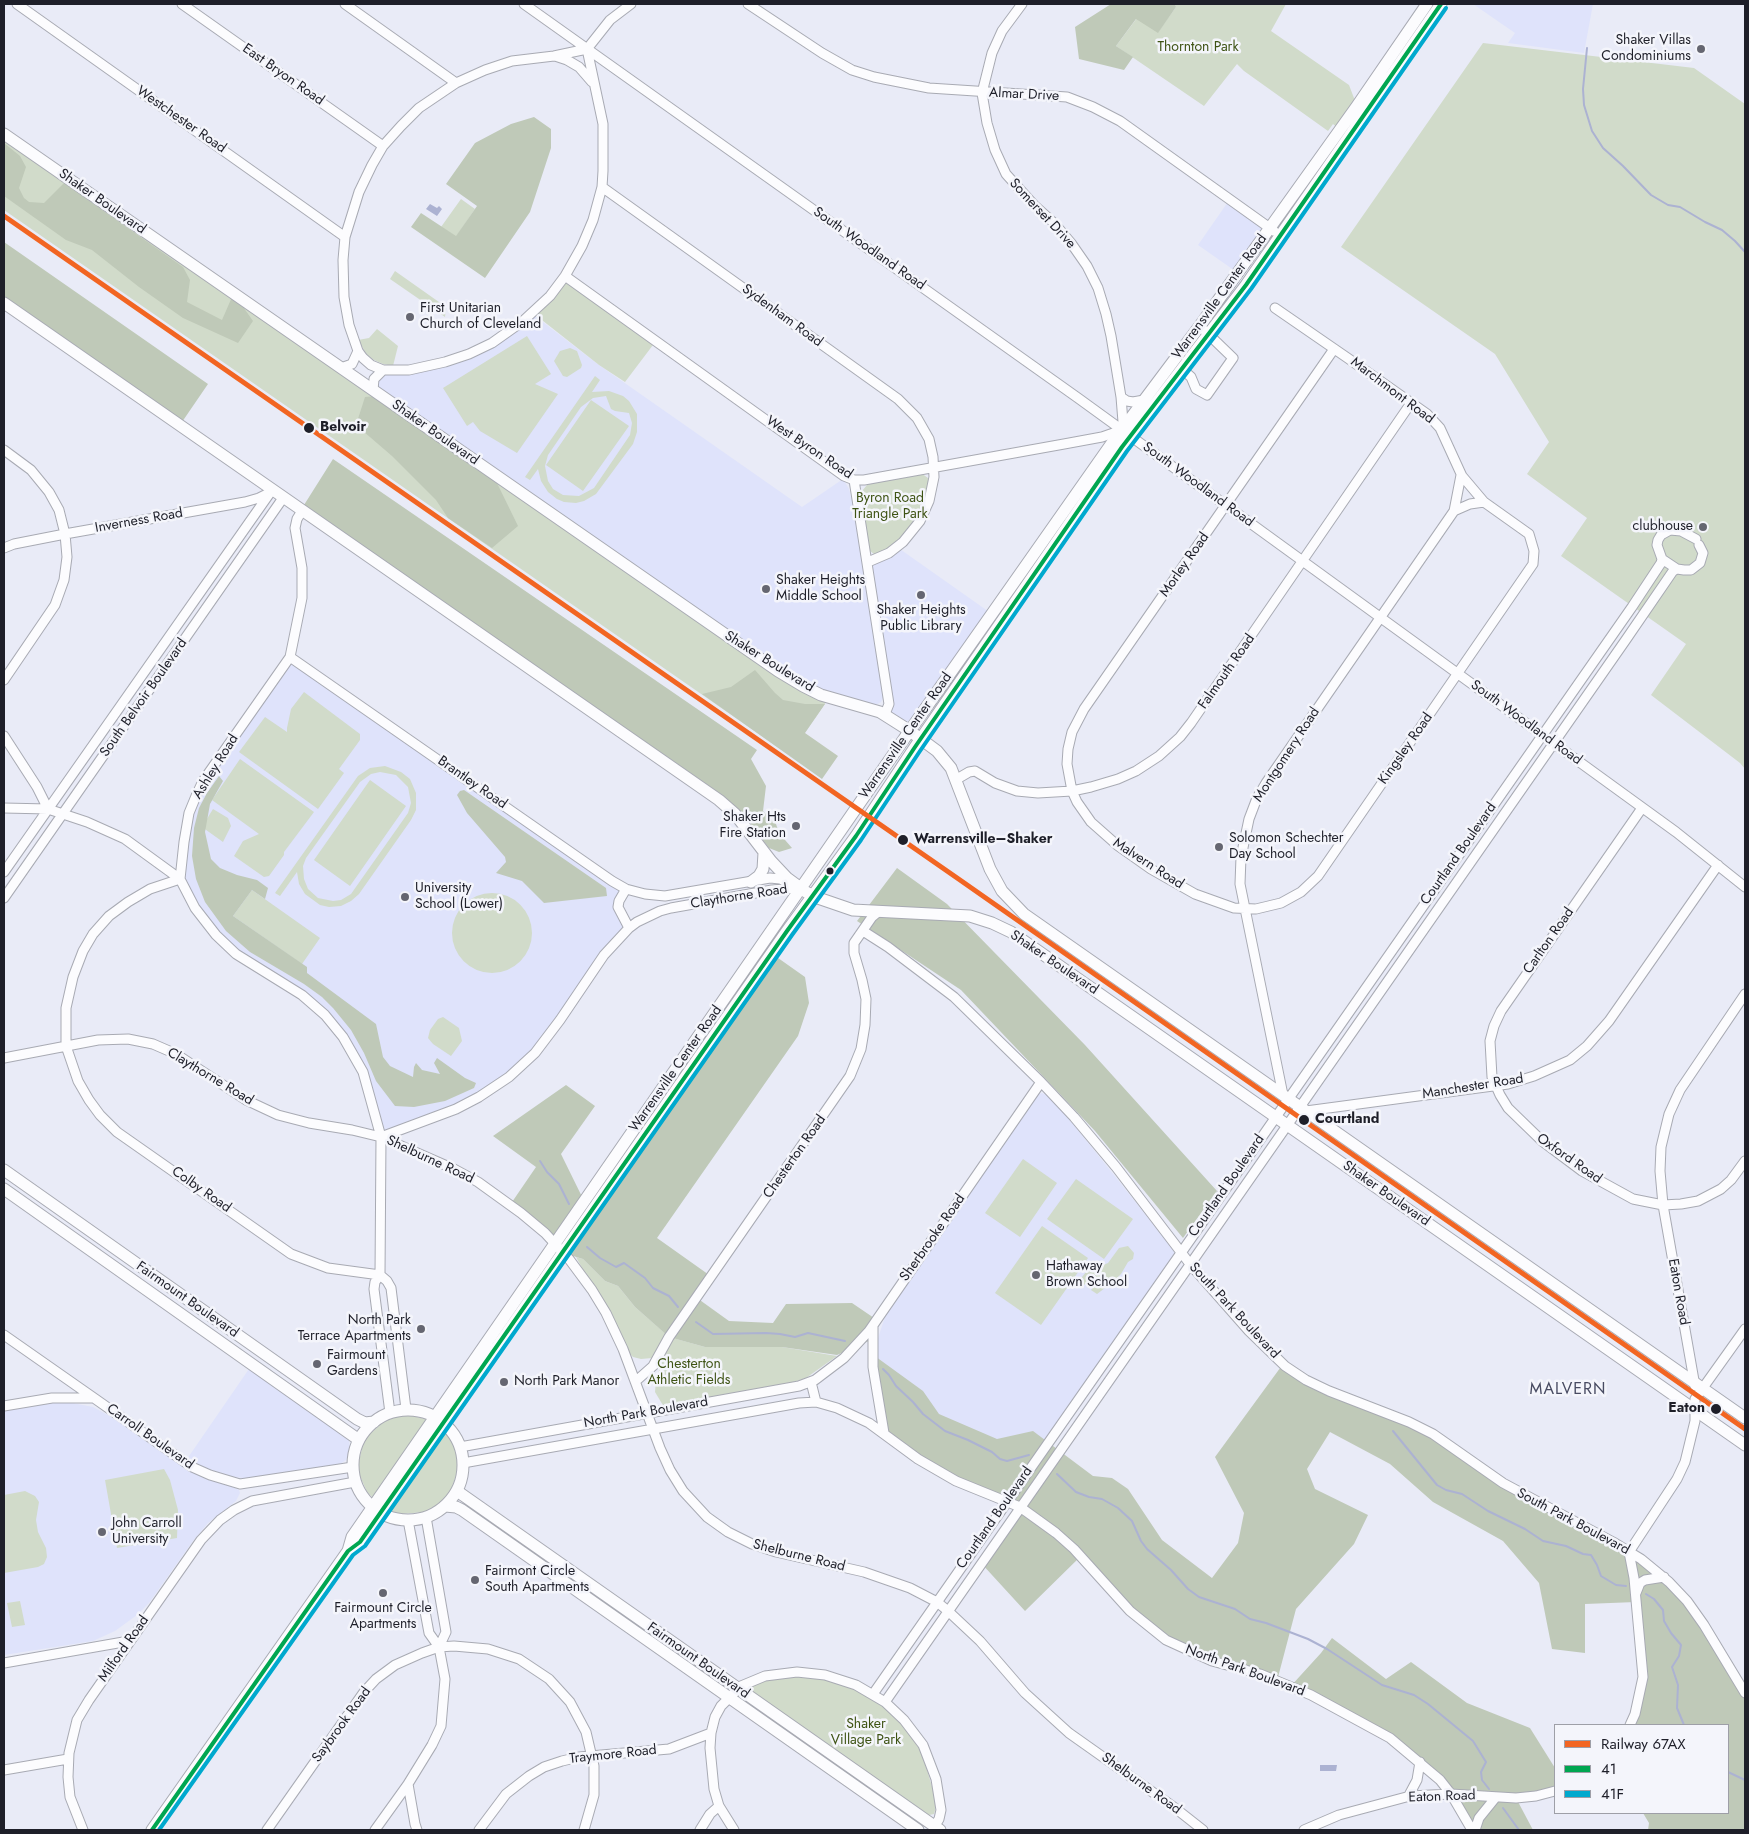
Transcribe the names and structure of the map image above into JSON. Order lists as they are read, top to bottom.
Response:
{
  "streets": {
    "main road": ["Shaker Boulevard", "Warrensville Center Road", "Fairmount Boulevard"],
    "street": [
      "East Bryon Road",
      "Almar Drive",
      "Westchester Road",
      "Somerset Drive",
      "South Woodland Road",
      "Sydenham Road",
      "Marchmont Road",
      "West Byron Road",
      "Inverness Road",
      "Morley Road",
      "Falmouth Road",
      "South Belvoir Boulevard",
      "Kingsley Road",
      "Montgomery Road",
      "Ashley Road",
      "Brantley Road",
      "Courtland Boulevard",
      "Malvern Road",
      "Claythorne Road",
      "Carlton Road",
      "Manchester Road",
      "Chesterton Road",
      "Oxford Road",
      "Shelburne Road",
      "Colby Road",
      "Sherbrooke Road",
      "Eaton Road",
      "South Park Boulevard",
      "North Park Boulevard",
      "Carroll Boulevard",
      "Milford Road",
      "Saybrook Road",
      "Traymore Road"
    ]
  },
  "crossings": [
    ["Almar Drive", "Somerset Drive"],
    ["Almar Drive", "Warrensville Center Road"],
    ["Shaker Boulevard", "Warrensville Center Road"],
    ["Shaker Boulevard", "Inverness Road"],
    ["Shaker Boulevard", "Falmouth Road"],
    ["Shaker Boulevard", "South Belvoir Boulevard"],
    ["Shaker Boulevard", "Montgomery Road"],
    ["Shaker Boulevard", "Ashley Road"],
    ["Shaker Boulevard", "Courtland Boulevard"],
    ["Shaker Boulevard", "Claythorne Road"],
    ["Shaker Boulevard", "Manchester Road"],
    ["Shaker Boulevard", "Chesterton Road"],
    ["Shaker Boulevard", "Eaton Road"],
    ["Somerset Drive", "South Woodland Road"],
    ["Somerset Drive", "Warrensville Center Road"],
    ["Somerset Drive", "West Byron Road"],
    ["South Woodland Road", "Warrensville Center Road"],
    ["South Woodland Road", "West Byron Road"],
    ["South Woodland Road", "Morley Road"],
    ["South Woodland Road", "Falmouth Road"],
    ["South Woodland Road", "Kingsley Road"],
    ["South Woodland Road", "Montgomery Road"],
    ["South Woodland Road", "Courtland Boulevard"],
    ["South Woodland Road", "Carlton Road"],
    ["South Woodland Road", "Manchester Road"],
    ["Warrensville Center Road", "West Byron Road"],
    ["Warrensville Center Road", "Claythorne Road"],
    ["Warrensville Center Road", "Shelburne Road"],
    ["Sydenham Road", "West Byron Road"],
    ["Marchmont Road", "Morley Road"],
    ["Marchmont Road", "Falmouth Road"],
    ["Marchmont Road", "Kingsley Road"],
    ["Marchmont Road", "Montgomery Road"],
    ["Inverness Road", "South Belvoir Boulevard"],
    ["Morley Road", "Falmouth Road"],
    ["Morley Road", "Malvern Road"],
    ["Falmouth Road", "Malvern Road"],
    ["South Belvoir Boulevard", "Shelburne Road"],
    ["Kingsley Road", "Montgomery Road"],
    ["Kingsley Road", "Malvern Road"],
    ["Montgomery Road", "Courtland Boulevard"],
    ["Montgomery Road", "Malvern Road"],
    ["Ashley Road", "Brantley Road"],
    ["Ashley Road", "Shelburne Road"],
    ["Brantley Road", "Claythorne Road"],
    ["Courtland Boulevard", "Manchester Road"],
    ["Courtland Boulevard", "Shelburne Road"],
    ["Courtland Boulevard", "South Park Boulevard"],
    ["Courtland Boulevard", "North Park Boulevard"],
    ["Claythorne Road", "Shelburne Road"],
    ["Claythorne Road", "Colby Road"],
    ["Carlton Road", "Manchester Road"],
    ["Carlton Road", "Oxford Road"],
    ["Manchester Road", "Oxford Road"],
    ["Chesterton Road", "Shelburne Road"],
    ["Chesterton Road", "South Park Boulevard"],
    ["Oxford Road", "Eaton Road"],
    ["Shelburne Road", "North Park Boulevard"],
    ["Sherbrooke Road", "South Park Boulevard"],
    ["Sherbrooke Road", "North Park Boulevard"],
    ["Eaton Road", "South Park Boulevard"],
    ["Eaton Road", "North Park Boulevard"]
  ],
  "districts": ["MALVERN"],
  "parks": [
    "Thornton Park",
    "Byron Road Triangle Park",
    "Chesterton Athletic Fields",
    "Shaker Village Park"
  ],
  "places": [
    "Shaker Villas Condominiums",
    "First Unitarian Church of Cleveland",
    "Belvoir",
    "clubhouse",
    "Shaker Heights Middle School",
    "Shaker Heights Public Library",
    "Shaker Hts Fire Station",
    "Warrensville–Shaker",
    "Solomon Schechter Day School",
    "University School (Lower)",
    "Courtland",
    "Hathaway Brown School",
    "North Park Terrace Apartments",
    "Fairmount Gardens",
    "North Park Manor",
    "Eaton",
    "John Carroll University",
    "Fairmont Circle South Apartments",
    "Fairmount Circle Apartments"
  ],
  "lines": ["transit line 41", "transit line 41F", "rail line 67AX"],
  "legend": ["Railway 67AX", "41", "41F"]
}
